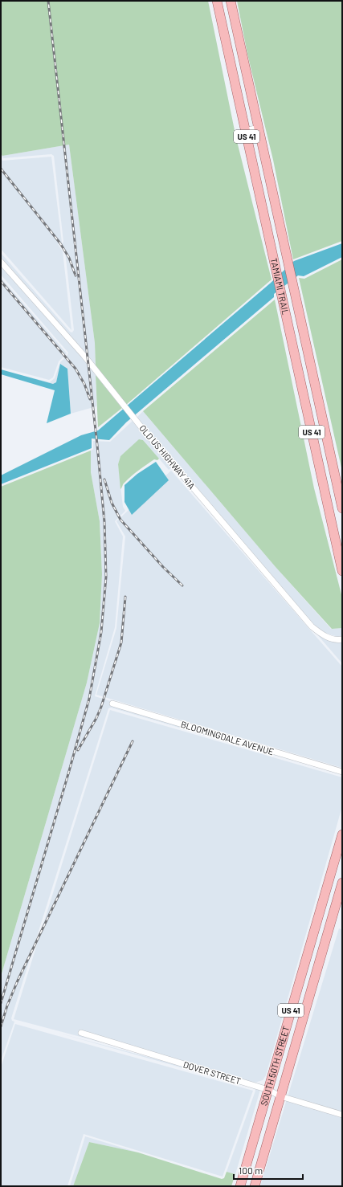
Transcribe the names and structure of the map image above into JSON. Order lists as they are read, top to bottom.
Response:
{
  "streets": {
    "main road": ["US 41", "TAMIAMI TRAIL", "SOUTH 50TH STREET"],
    "street": ["OLD US HIGHWAY 41A", "BLOOMINGDALE AVENUE", "DOVER STREET"]
  },
  "crossings": [
    ["SOUTH 50TH STREET", "DOVER STREET"]
  ],
  "scale_bar": "100 m"
}
